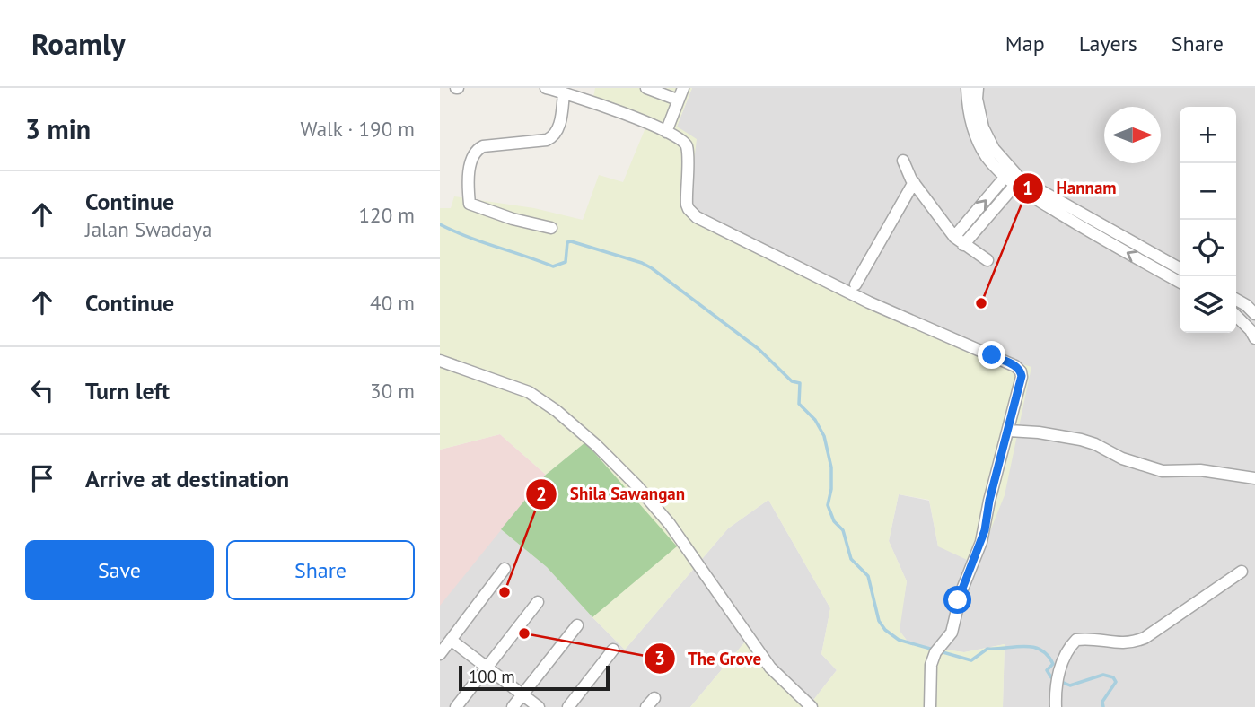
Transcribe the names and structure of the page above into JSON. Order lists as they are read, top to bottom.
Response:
{
  "places": ["Hannam", "Shila Sawangan", "The Grove"],
  "scale_bar": "100 m",
  "north": "right",
  "page": {
    "header": "Roamly",
    "nav": ["Map", "Layers", "Share"],
    "heading": ["3 min", "Walk · 190 m"],
    "map_buttons": ["+", "−"],
    "list": [
      ["Continue", "Jalan Swadaya", "120 m"],
      ["Continue", "40 m"],
      ["Turn left", "30 m"],
      "Arrive at destination"
    ],
    "buttons": ["Save", "Share"],
    "scale": "100 m"
  }
}
